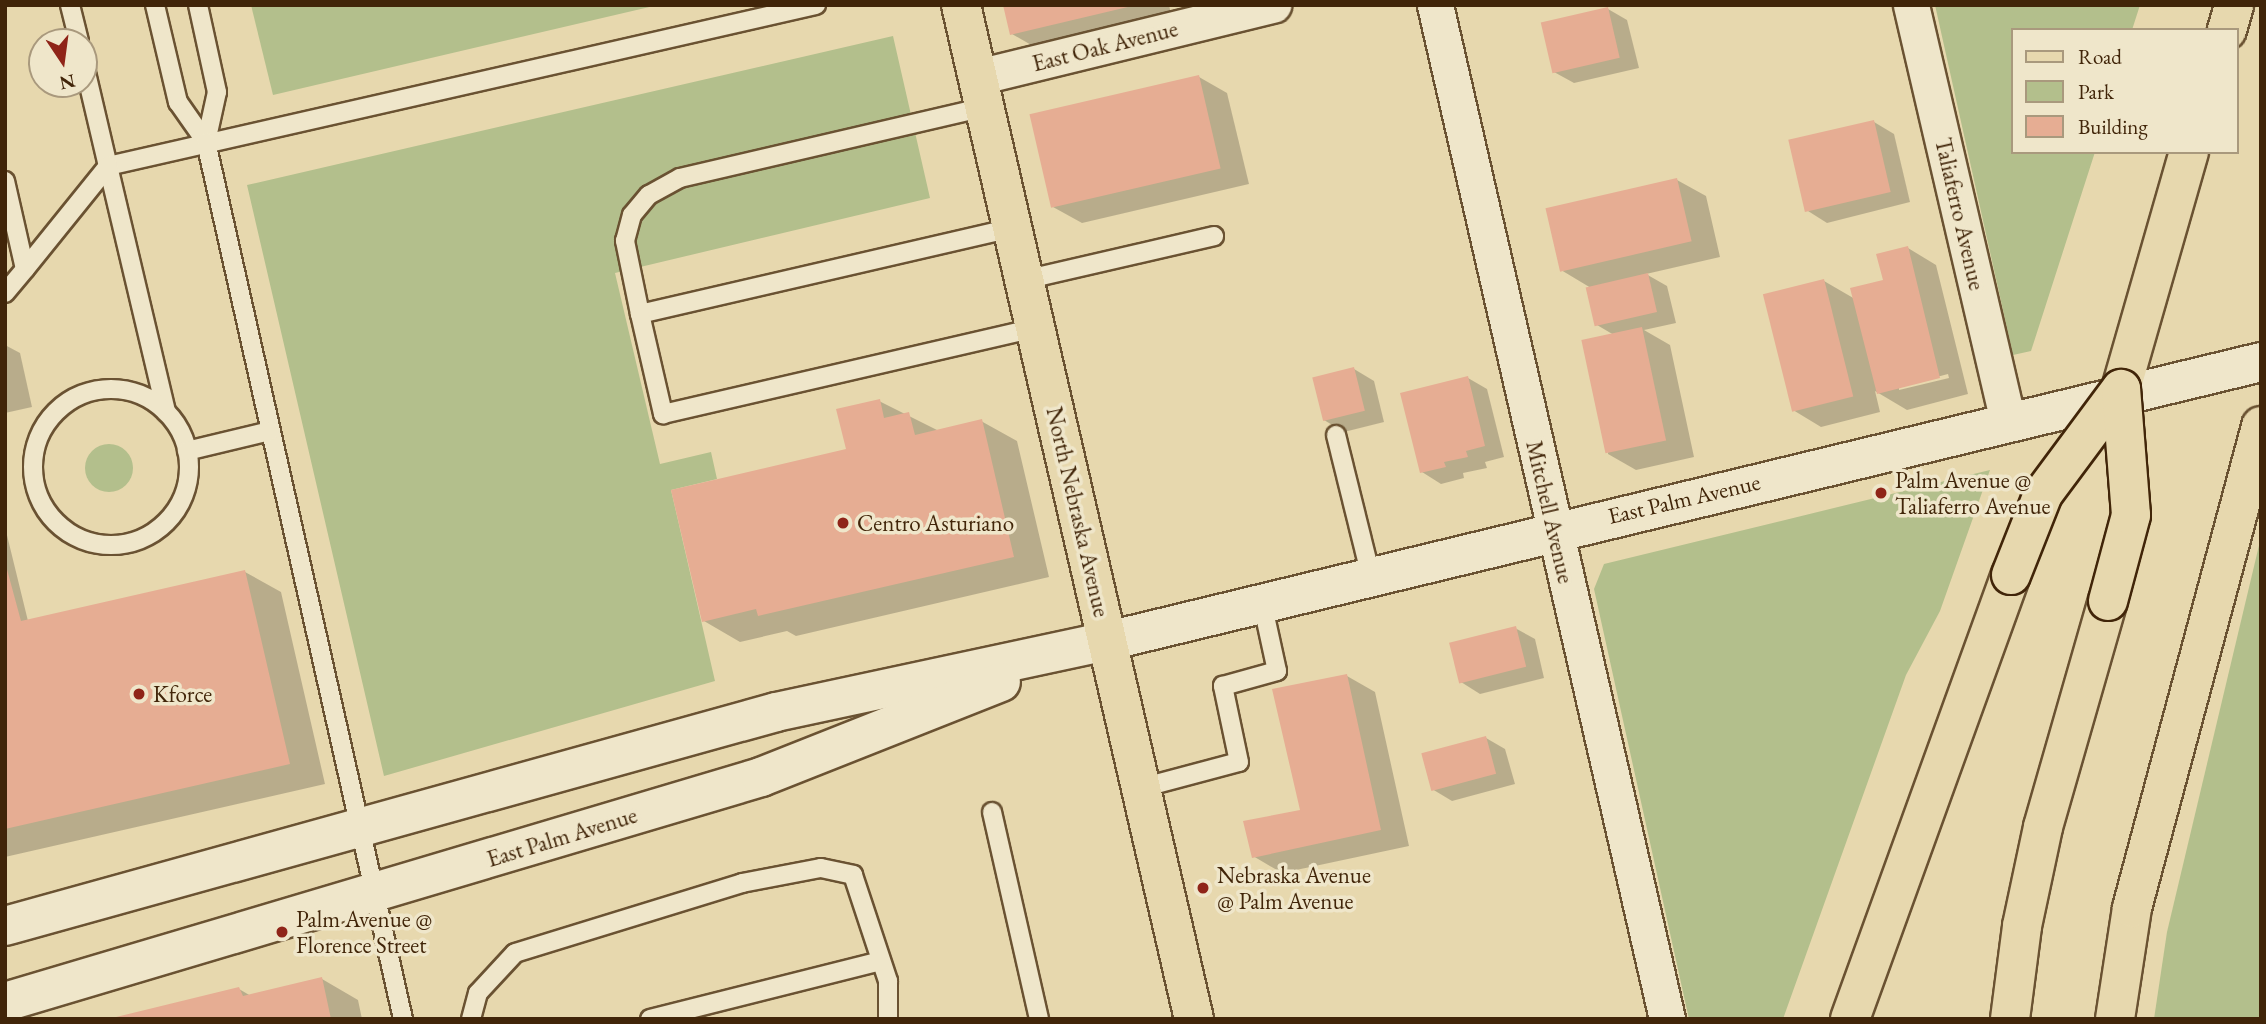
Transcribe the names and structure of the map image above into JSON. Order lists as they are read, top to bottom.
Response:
{
  "streets": {
    "main road": ["North Nebraska Avenue"],
    "street": [
      "East Oak Avenue",
      "Taliaferro Avenue",
      "East Palm Avenue",
      "Mitchell Avenue"
    ]
  },
  "crossings": [
    ["East Oak Avenue", "North Nebraska Avenue"],
    ["Taliaferro Avenue", "East Palm Avenue"],
    ["East Palm Avenue", "North Nebraska Avenue"],
    ["East Palm Avenue", "Mitchell Avenue"]
  ],
  "places": [
    "Palm Avenue @ Taliaferro Avenue",
    "Centro Asturiano",
    "Kforce",
    "Nebraska Avenue @ Palm Avenue",
    "Palm Avenue @ Florence Street"
  ],
  "legend": ["Road", "Park", "Building"],
  "north": "bottom"
}
